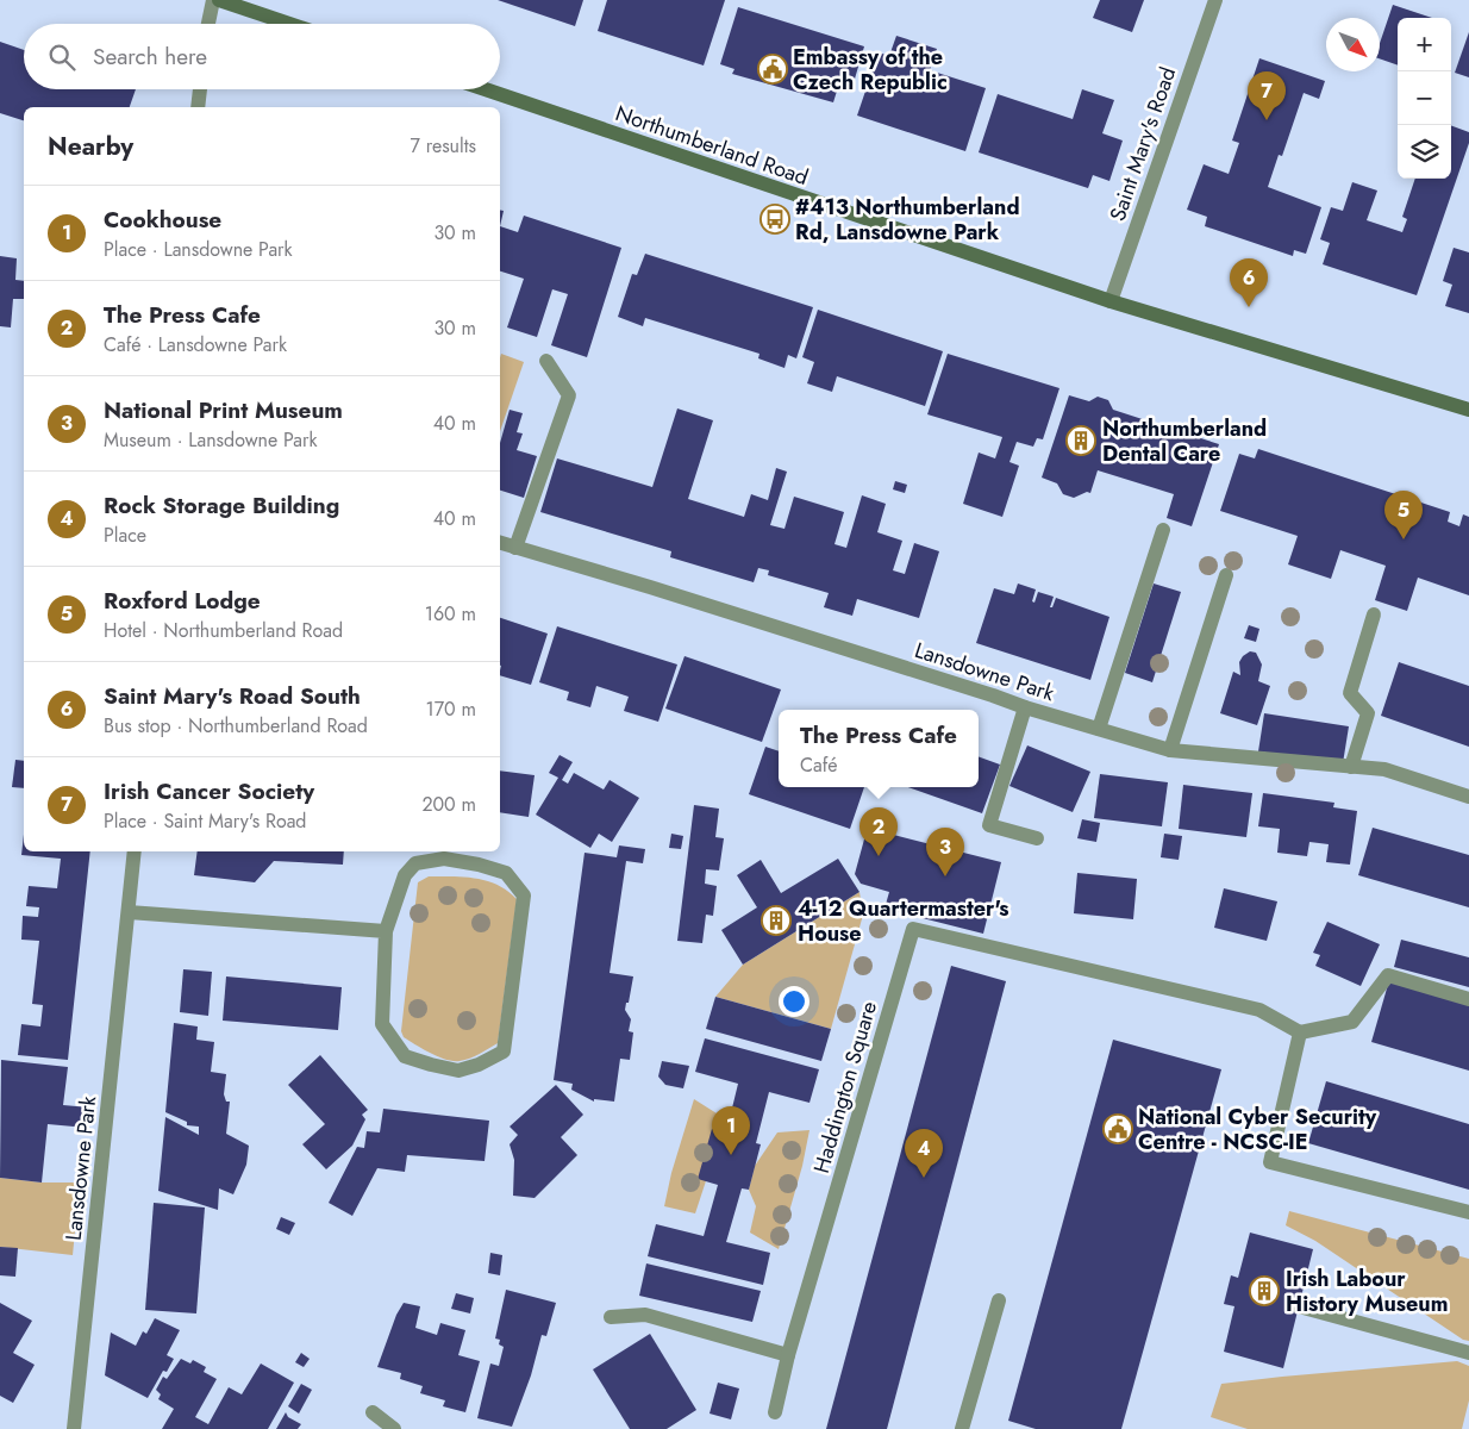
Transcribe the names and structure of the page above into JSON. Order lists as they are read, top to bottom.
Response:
{
  "streets": {
    "main road": ["Northumberland Road"],
    "street": ["Saint Mary's Road", "Lansdowne Park", "Haddington Square"]
  },
  "crossings": [
    ["Saint Mary's Road", "Northumberland Road"]
  ],
  "places": {
    "public building": ["Embassy of the Czech Republic", "National Cyber Security Centre - NCSC-IE"],
    "bus stop": ["#413 Northumberland Rd, Lansdowne Park"],
    "building": ["Northumberland Dental Care", "4-12 Quartermaster's House", "Irish Labour History Museum"]
  },
  "north": "bottom right",
  "page": {
    "map_buttons": ["+", "−"],
    "search": "Search here",
    "pins": [
      "7",
      "6",
      "5",
      "2",
      "3",
      "1",
      "4"
    ],
    "heading": ["Nearby", "7 results"],
    "list": [
      {
        "mark": "1",
        "name": "Cookhouse",
        "note": "Place · Lansdowne Park",
        "value": "30 m"
      },
      {
        "mark": "2",
        "name": "The Press Cafe",
        "note": "Café · Lansdowne Park",
        "value": "30 m"
      },
      {
        "mark": "3",
        "name": "National Print Museum",
        "note": "Museum · Lansdowne Park",
        "value": "40 m"
      },
      {
        "mark": "4",
        "name": "Rock Storage Building",
        "note": "Place",
        "value": "40 m"
      },
      {
        "mark": "5",
        "name": "Roxford Lodge",
        "note": "Hotel · Northumberland Road",
        "value": "160 m"
      },
      {
        "mark": "6",
        "name": "Saint Mary's Road South",
        "note": "Bus stop · Northumberland Road",
        "value": "170 m"
      },
      {
        "mark": "7",
        "name": "Irish Cancer Society",
        "note": "Place · Saint Mary's Road",
        "value": "200 m"
      }
    ],
    "popup": ["The Press Cafe", "Café"]
  }
}
